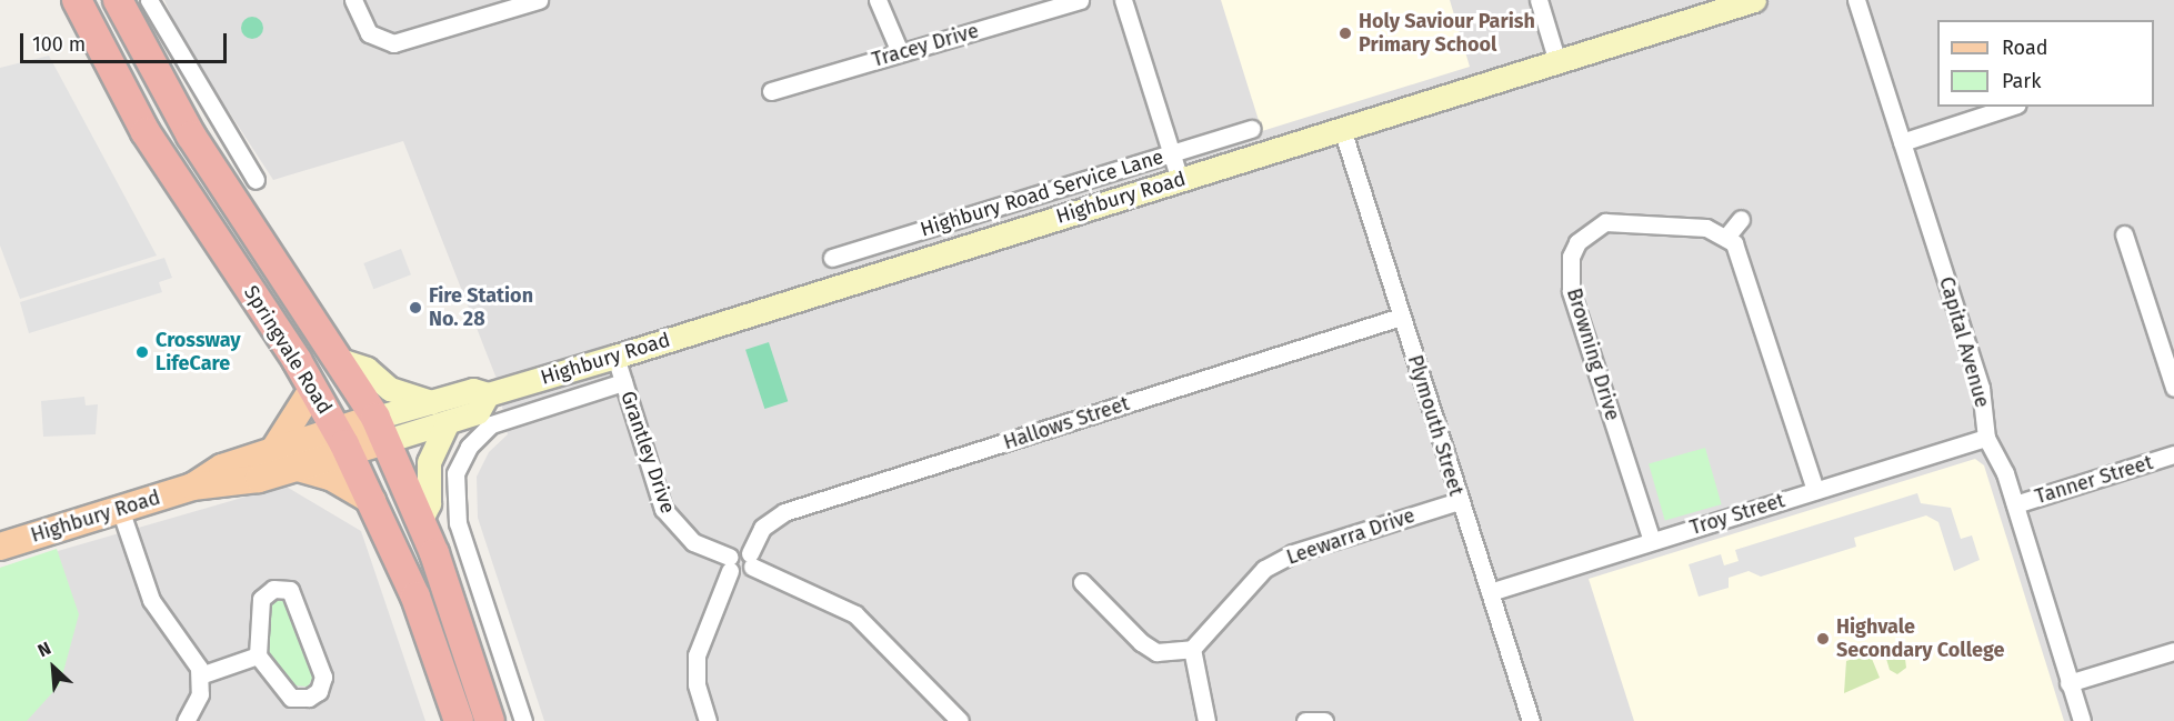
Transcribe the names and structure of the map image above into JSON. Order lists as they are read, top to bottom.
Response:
{
  "streets": {
    "highway": ["Springvale Road"],
    "main road": ["Highbury Road"],
    "street": [
      "Tracey Drive",
      "Highbury Road Service Lane",
      "Capital Avenue",
      "Browning Drive",
      "Hallows Street",
      "Plymouth Street",
      "Grantley Drive",
      "Tanner Street",
      "Troy Street",
      "Leewarra Drive"
    ]
  },
  "crossings": [
    ["Highbury Road", "Springvale Road"],
    ["Highbury Road", "Plymouth Street"],
    ["Highbury Road", "Grantley Drive"],
    ["Capital Avenue", "Tanner Street"],
    ["Capital Avenue", "Troy Street"],
    ["Browning Drive", "Troy Street"],
    ["Hallows Street", "Plymouth Street"],
    ["Plymouth Street", "Troy Street"],
    ["Plymouth Street", "Leewarra Drive"]
  ],
  "places": [
    "Holy Saviour Parish Primary School",
    "Fire Station No. 28",
    "Crossway LifeCare",
    "Highvale Secondary College"
  ],
  "legend": ["Road", "Park"],
  "scale_bar": "100 m",
  "north": "top left"
}
